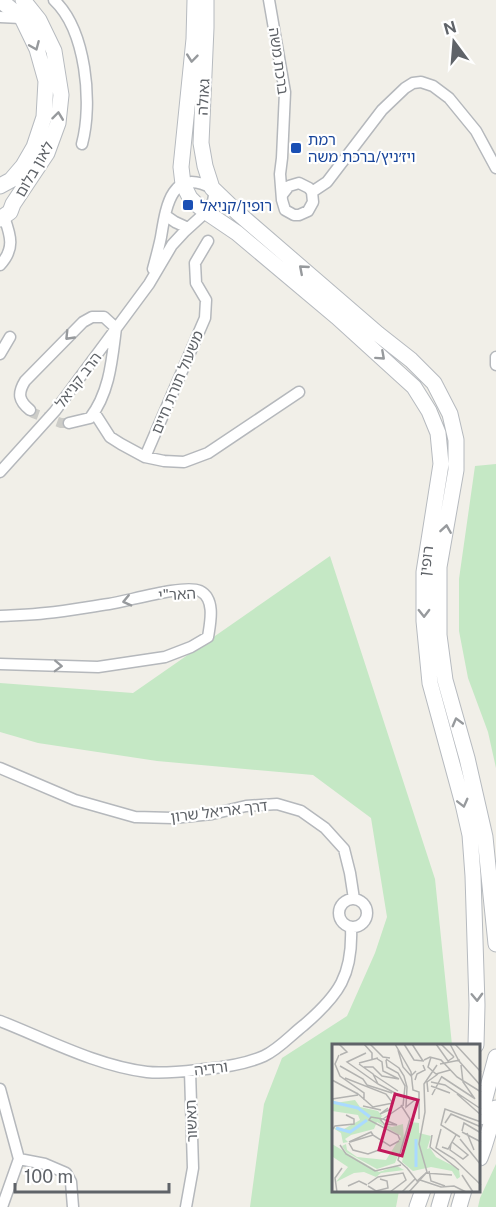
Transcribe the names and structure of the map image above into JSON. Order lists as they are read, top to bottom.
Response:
{
  "streets": {
    "street": [
      "ברכת משה",
      "גאולה",
      "לאון בלום",
      "הרב קניאל",
      "משעול תורת חיים",
      "רופין",
      "האר\"י",
      "דרך אריאל שרון",
      "ורדיה",
      "תאשור"
    ]
  },
  "crossings": [
    ["גאולה", "הרב קניאל"],
    ["גאולה", "רופין"],
    ["הרב קניאל", "רופין"],
    ["דרך אריאל שרון", "ורדיה"],
    ["ורדיה", "תאשור"]
  ],
  "places": {
    "transit": ["רמת ויז׳ניץ/ברכת משה", "רופין/קניאל"]
  },
  "scale_bar": "100 m",
  "north": "top"
}
